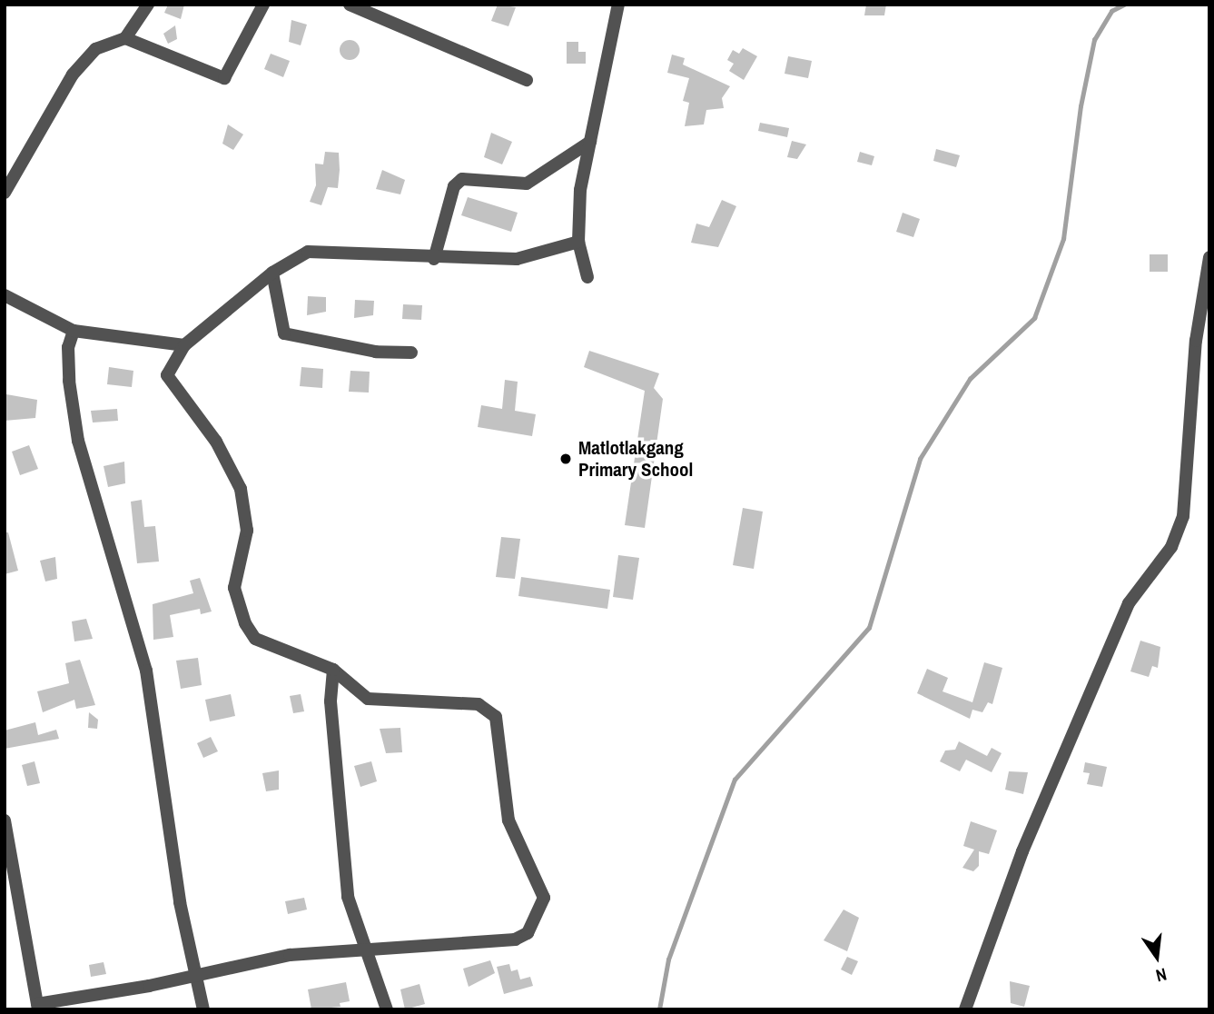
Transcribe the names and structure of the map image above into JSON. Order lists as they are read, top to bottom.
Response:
{
  "places": ["Matlotlakgang Primary School"],
  "north": "bottom"
}
